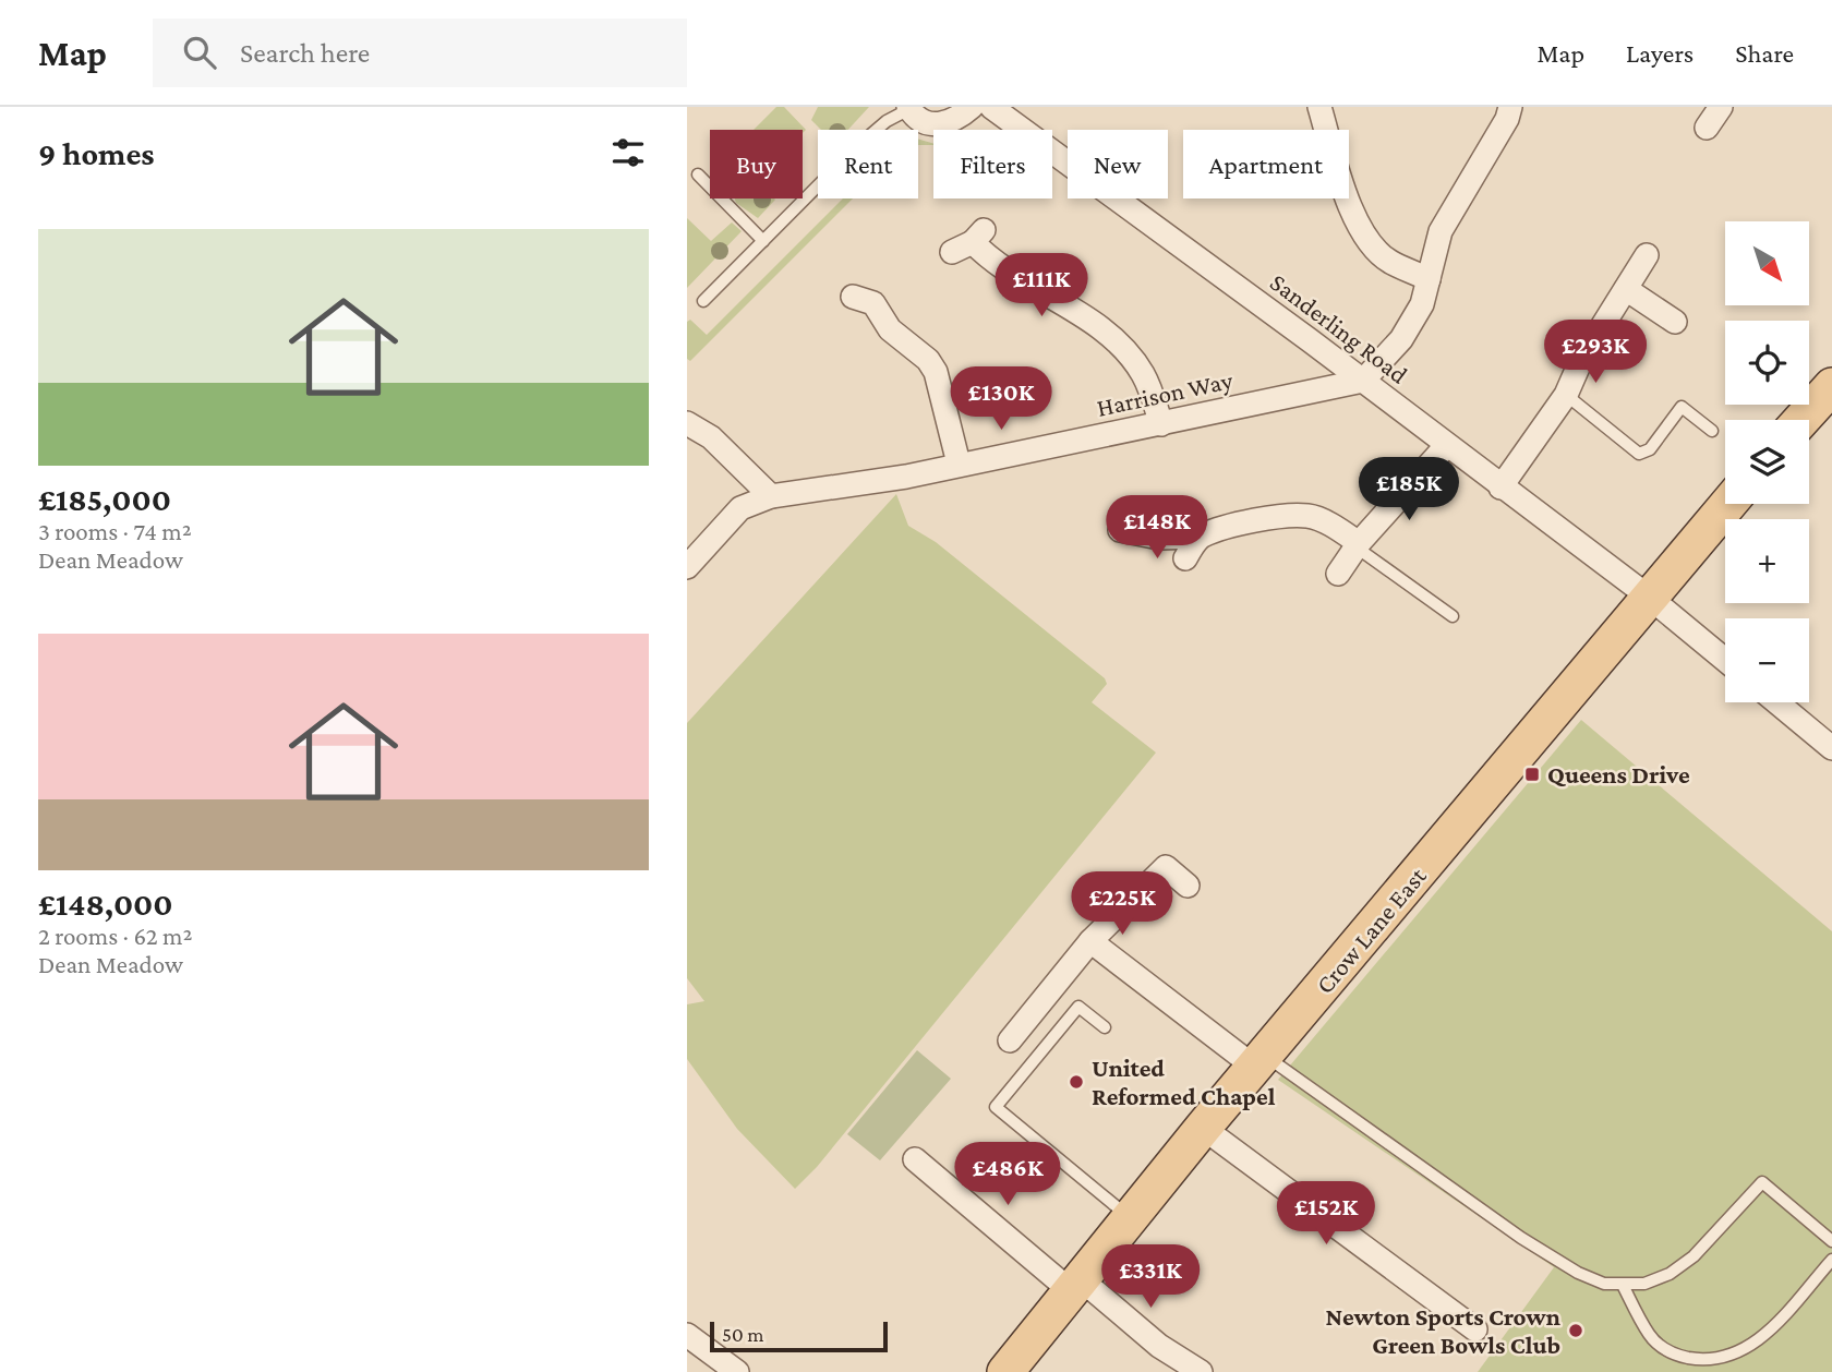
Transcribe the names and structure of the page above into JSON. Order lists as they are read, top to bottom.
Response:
{
  "streets": {
    "main road": ["Crow Lane East"],
    "street": ["Sanderling Road", "Harrison Way"]
  },
  "crossings": [
    ["Sanderling Road", "Harrison Way"],
    ["Sanderling Road", "Crow Lane East"]
  ],
  "places": {
    "transit": ["Queens Drive"],
    "other": ["United Reformed Chapel", "Newton Sports Crown Green Bowls Club"]
  },
  "scale_bar": "50 m",
  "north": "bottom right",
  "page": {
    "header": "Map",
    "search": "Search here",
    "nav": ["Map", "Layers", "Share"],
    "heading": "9 homes",
    "chip": [
      "Buy",
      "Rent",
      "Filters",
      "New",
      "Apartment"
    ],
    "list": [
      {
        "name": "£185,000",
        "note": "3 rooms · 74 m² · Dean Meadow"
      },
      {
        "name": "£148,000",
        "note": "2 rooms · 62 m² · Dean Meadow"
      }
    ],
    "map_buttons": ["+", "−"],
    "price": [
      "£111K",
      "£293K",
      "£130K",
      "£185K",
      "£148K",
      "£225K",
      "£486K",
      "£152K",
      "£331K"
    ],
    "scale": "50 m"
  }
}
